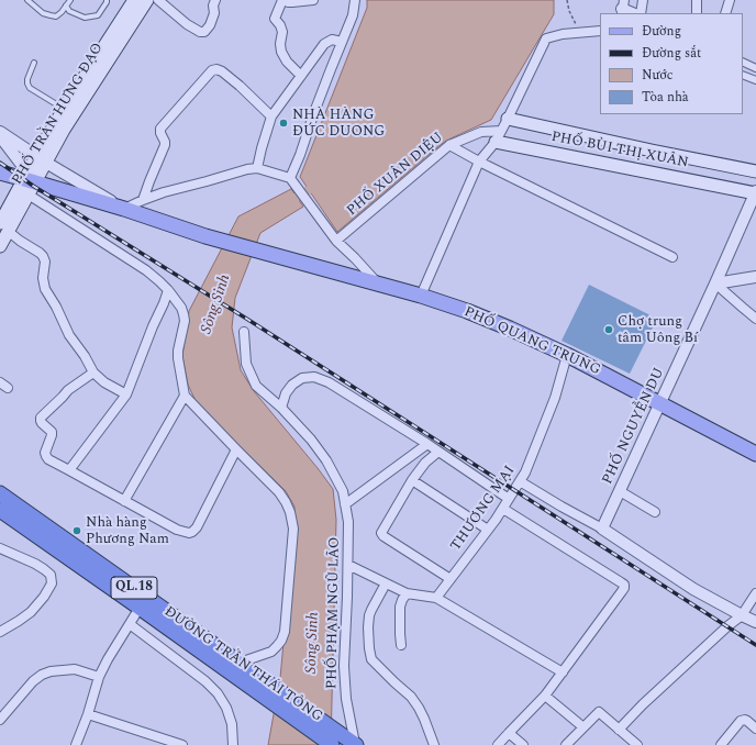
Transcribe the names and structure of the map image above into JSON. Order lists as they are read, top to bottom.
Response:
{
  "streets": {
    "highway": ["QL.18", "ĐƯỜNG TRẦN THÁI TÔNG"],
    "main road": ["PHỐ TRẦN HƯNG ĐẠO", "PHỐ BÙI THỊ XUÂN", "PHỐ QUANG TRUNG"],
    "street": [
      "PHỐ XUÂN DIỆU",
      "PHỐ NGUYỄN DU",
      "THƯƠNG MẠI",
      "PHỐ PHẠM NGŨ LÃO"
    ]
  },
  "crossings": [
    ["PHỐ TRẦN HƯNG ĐẠO", "PHỐ QUANG TRUNG"],
    ["PHỐ BÙI THỊ XUÂN", "PHỐ XUÂN DIỆU"],
    ["PHỐ BÙI THỊ XUÂN", "PHỐ NGUYỄN DU"],
    ["PHỐ QUANG TRUNG", "PHỐ NGUYỄN DU"],
    ["PHỐ QUANG TRUNG", "THƯƠNG MẠI"],
    ["PHỐ PHẠM NGŨ LÃO", "ĐƯỜNG TRẦN THÁI TÔNG"]
  ],
  "water": ["Sông Sinh"],
  "places": ["NHÀ HÀNG ĐỨC DUONG", "Chợ trung tâm Uông Bí", "Nhà hàng Phương Nam"],
  "legend": [
    "Đường",
    "Đường sắt",
    "Nước",
    "Tòa nhà"
  ]
}
